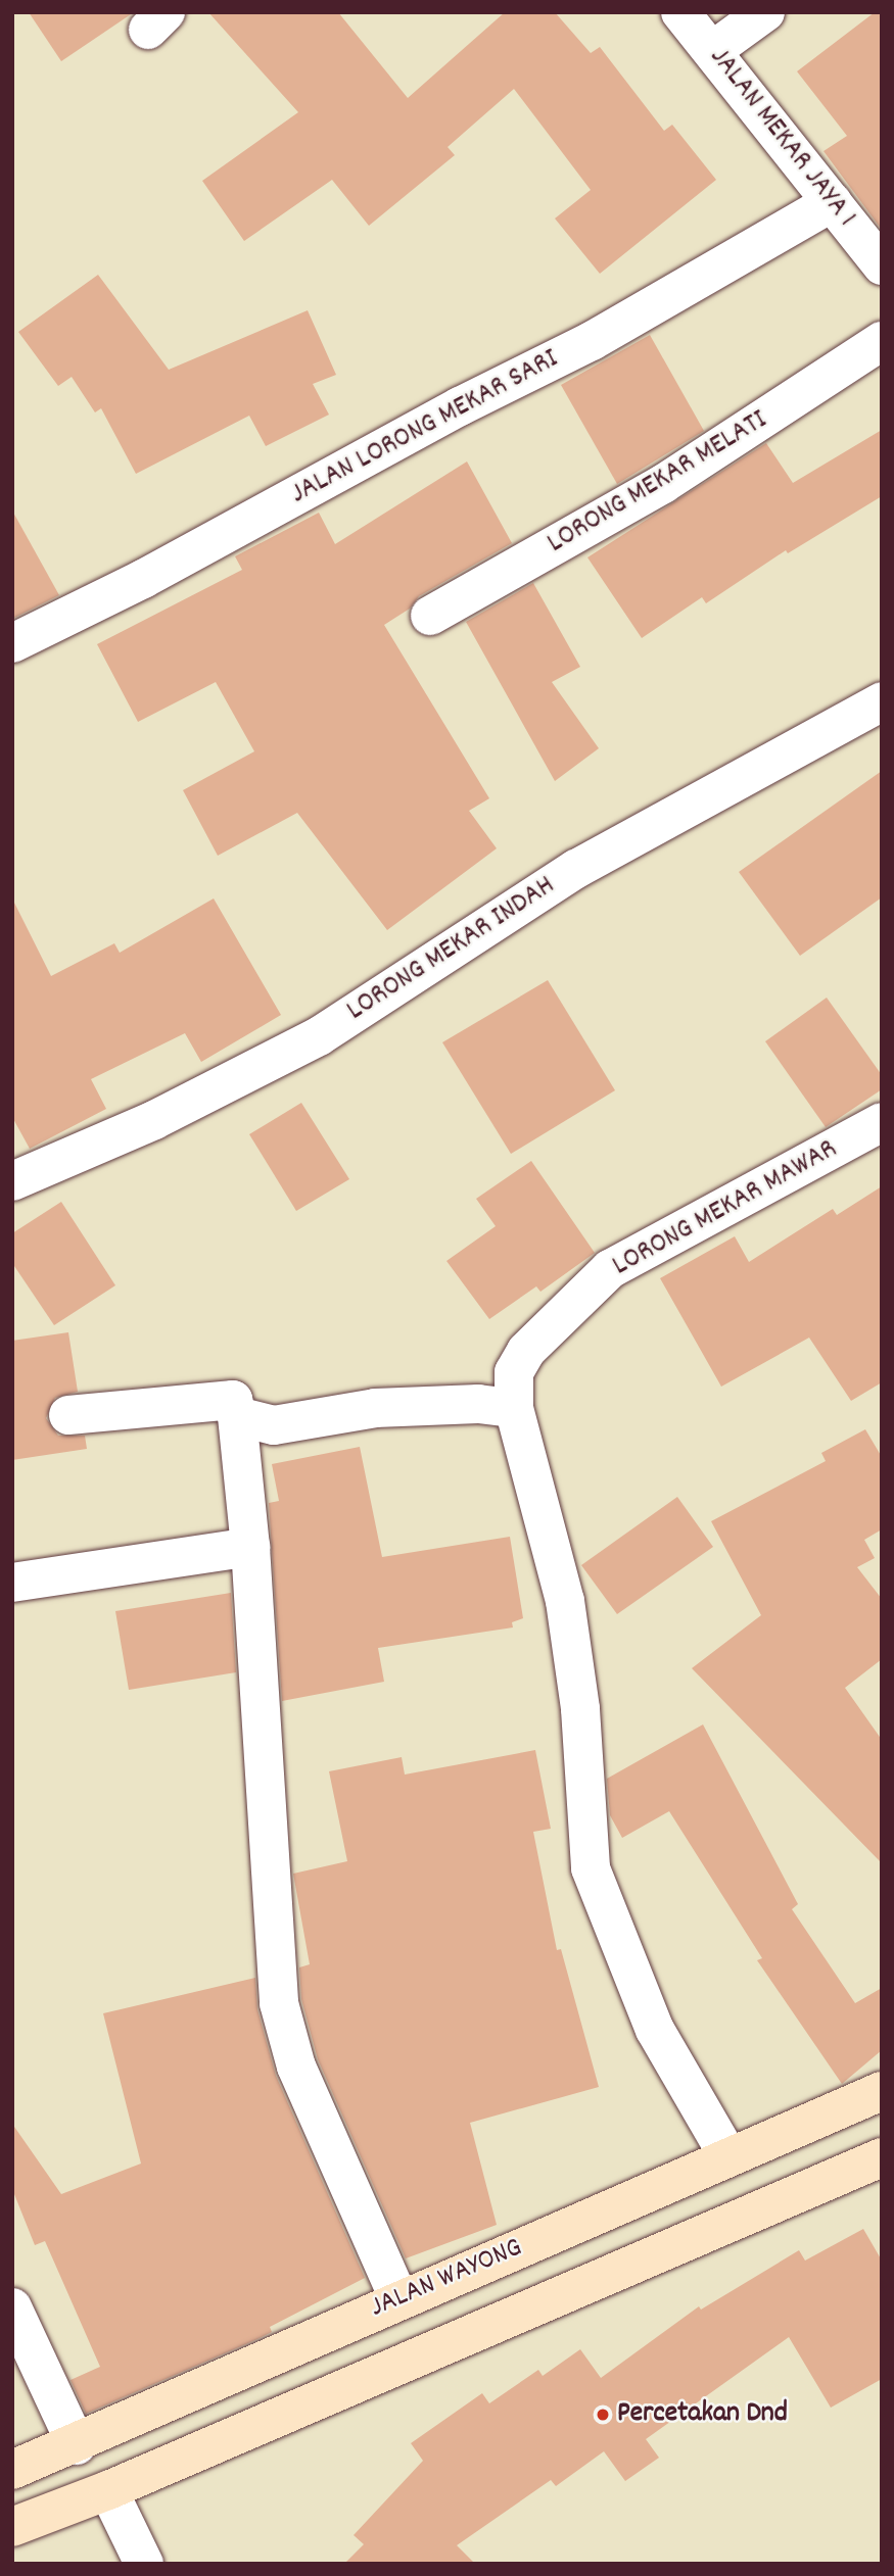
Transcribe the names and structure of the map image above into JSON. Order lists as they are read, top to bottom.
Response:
{
  "streets": {
    "street": [
      "JALAN MEKAR JAYA 1",
      "JALAN LORONG MEKAR SARI",
      "LORONG MEKAR MELATI",
      "LORONG MEKAR INDAH",
      "LORONG MEKAR MAWAR",
      "JALAN WAYONG"
    ]
  },
  "crossings": [
    ["JALAN MEKAR JAYA 1", "JALAN LORONG MEKAR SARI"],
    ["LORONG MEKAR MAWAR", "JALAN WAYONG"]
  ],
  "places": ["Percetakan Dnd"]
}
